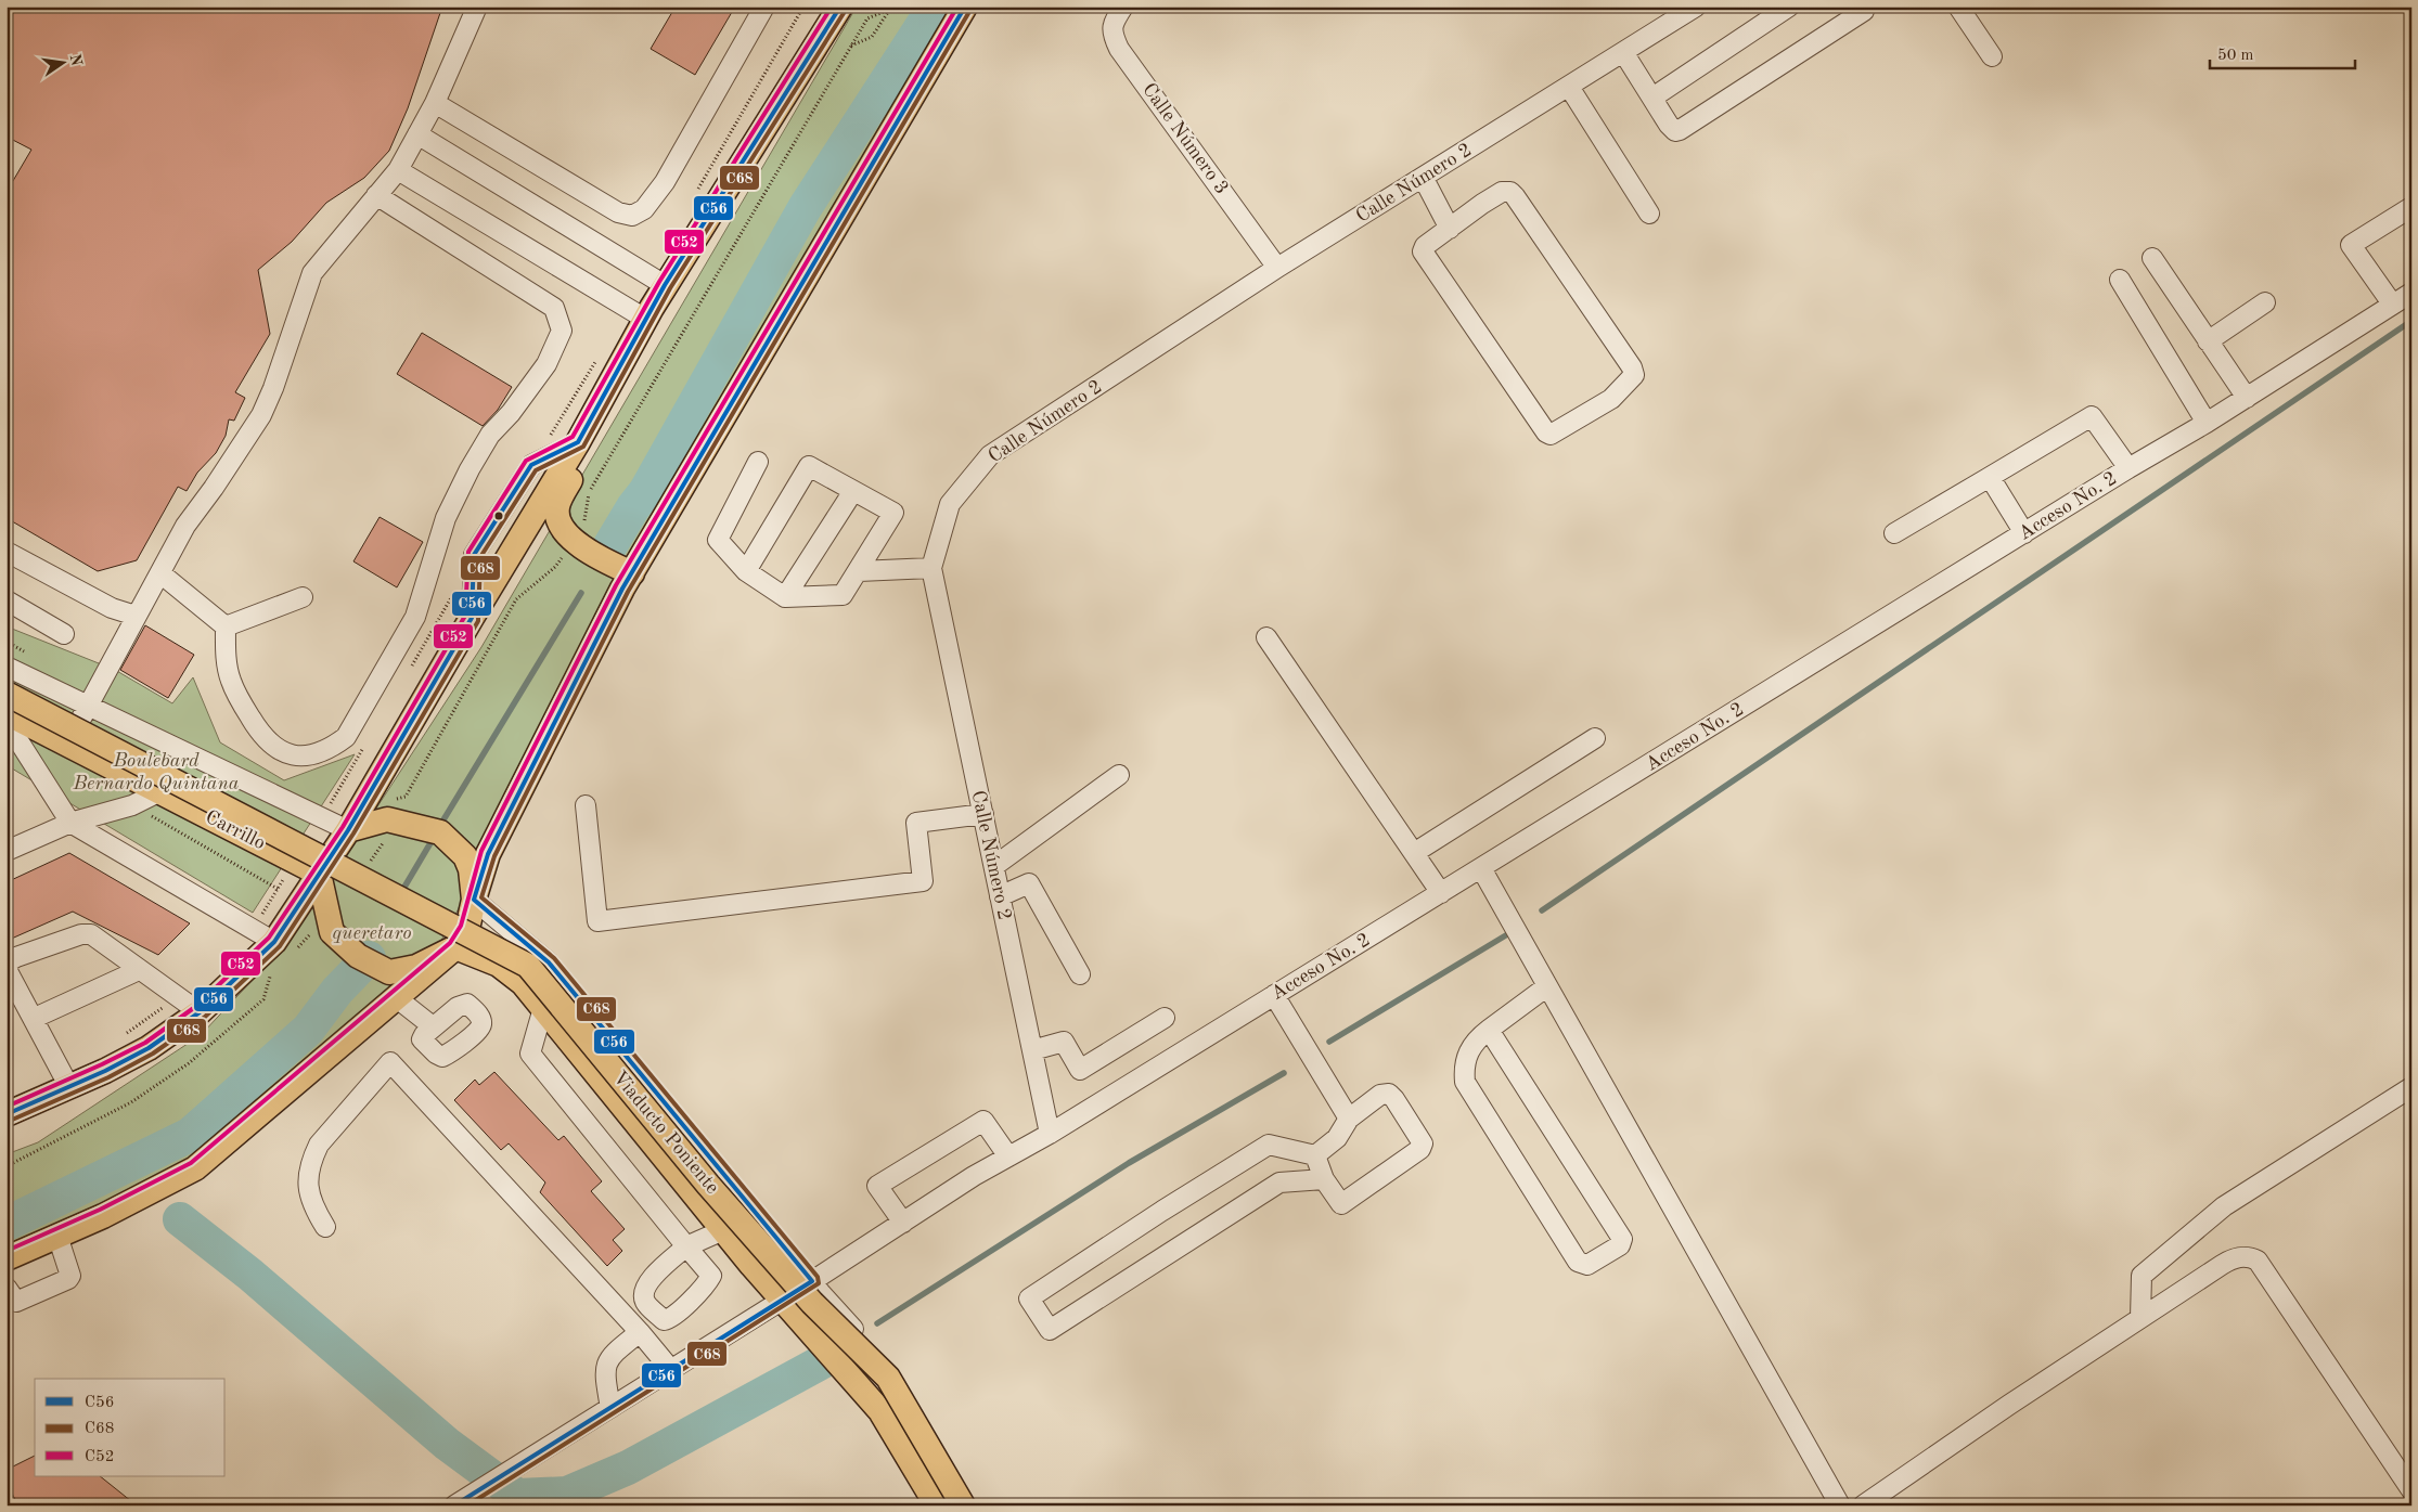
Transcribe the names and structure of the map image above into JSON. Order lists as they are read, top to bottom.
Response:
{
  "streets": {
    "main road": ["Carrillo", "Viaducto Poniente"],
    "street": ["Calle Número 3", "Calle Número 2", "Acceso No. 2"]
  },
  "crossings": [
    ["Calle Número 3", "Calle Número 2"],
    ["Calle Número 2", "Acceso No. 2"]
  ],
  "parks": ["Boulebard Bernardo Quintana", "queretaro"],
  "lines": ["transit line C56", "transit line C52", "transit line C68"],
  "legend": ["C56", "C68", "C52"],
  "scale_bar": "50 m",
  "north": "right"
}
